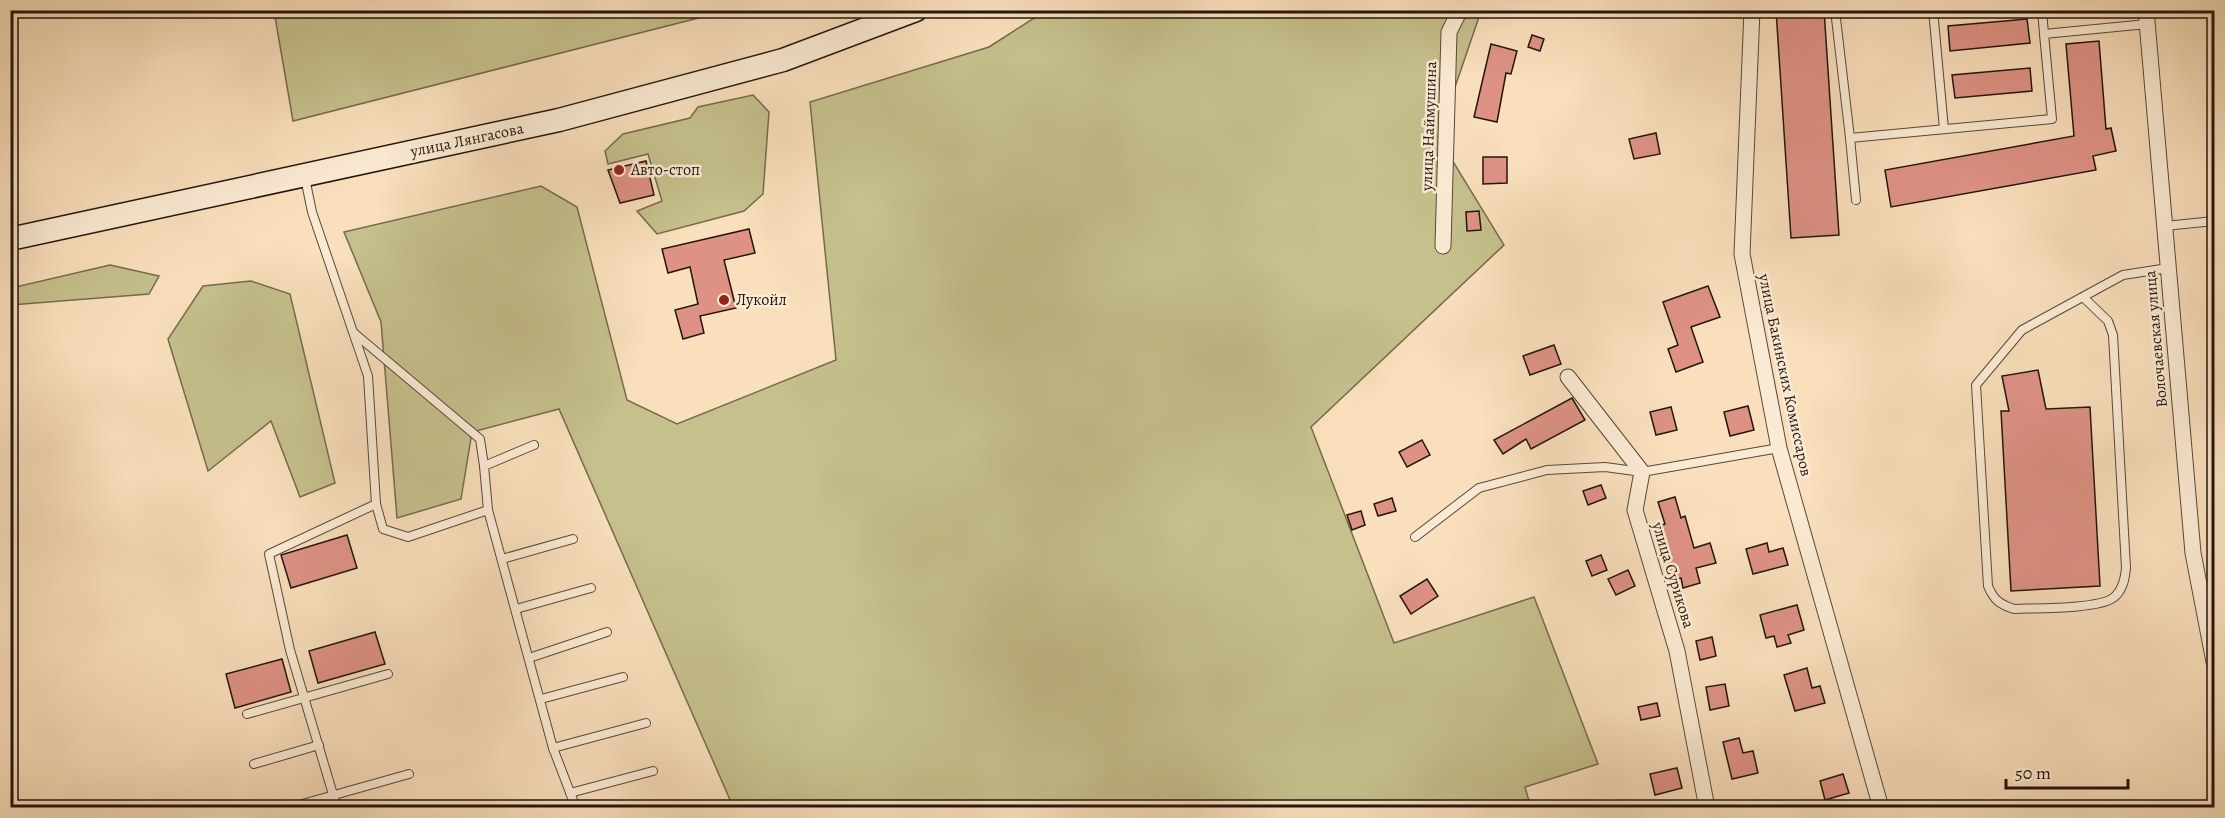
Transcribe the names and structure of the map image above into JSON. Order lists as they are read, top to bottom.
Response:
{
  "streets": {
    "main road": ["улица Лянгасова"],
    "street": [
      "улица Наймушина",
      "Волочаевская улица",
      "улица Бакинских Комиссаров",
      "улица Сурикова"
    ]
  },
  "places": ["Авто-стоп", "Лукойл"],
  "scale_bar": "50 m"
}
